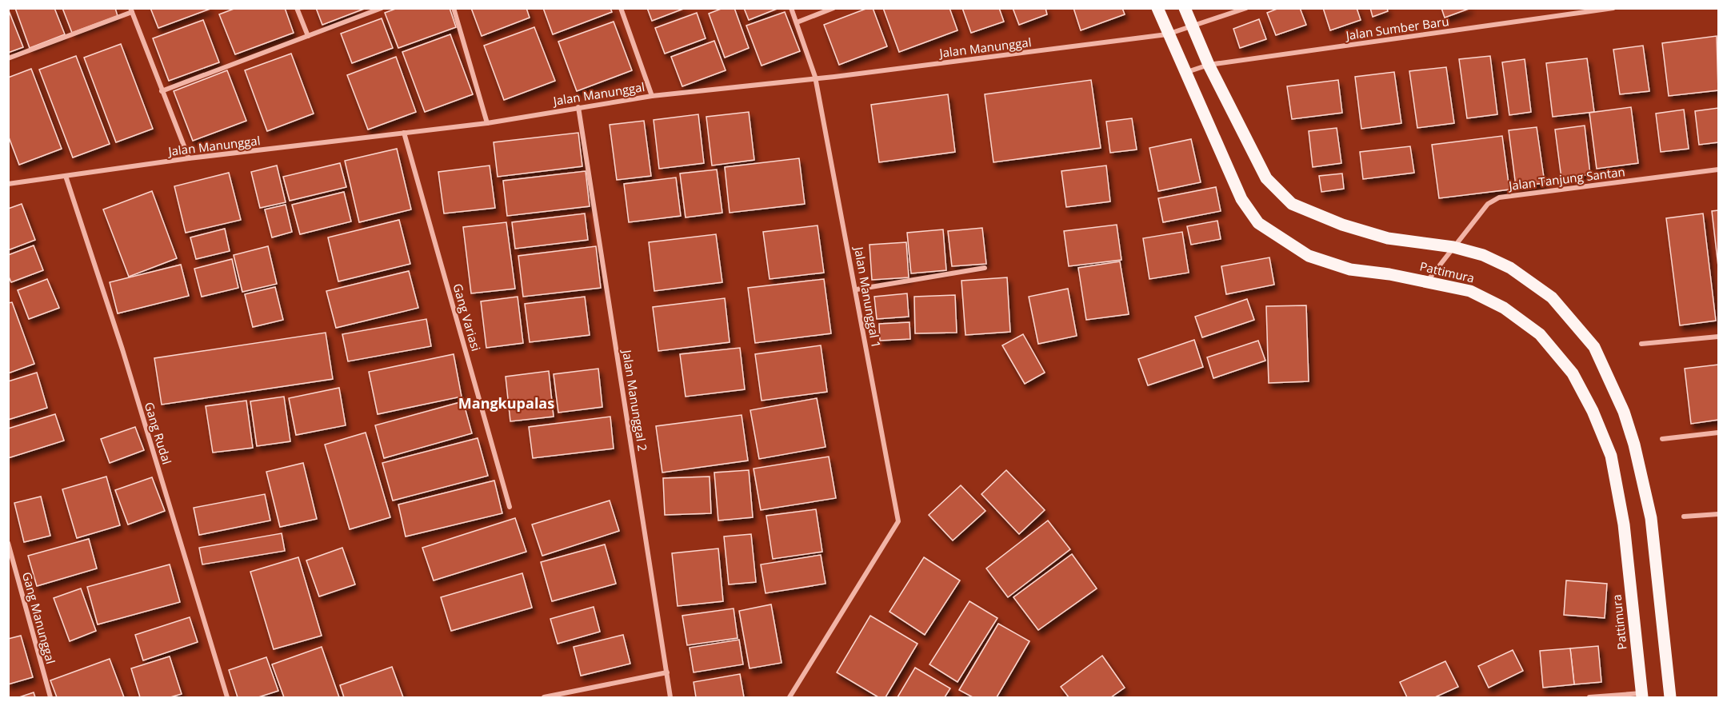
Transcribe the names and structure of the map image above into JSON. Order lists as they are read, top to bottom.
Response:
{
  "streets": {
    "main road": ["Pattimura"],
    "street": [
      "Jalan Sumber Baru",
      "Jalan Manunggal",
      "Jalan Tanjung Santan",
      "Jalan Manunggal 1",
      "Gang Variasi",
      "Jalan Manunggal 2",
      "Gang Rudal",
      "Gang Manunggal"
    ]
  },
  "crossings": [
    ["Jalan Sumber Baru", "Pattimura"],
    ["Jalan Manunggal", "Pattimura"],
    ["Jalan Manunggal", "Jalan Manunggal 1"],
    ["Jalan Manunggal", "Gang Variasi"],
    ["Jalan Manunggal", "Jalan Manunggal 2"],
    ["Jalan Manunggal", "Gang Rudal"],
    ["Jalan Tanjung Santan", "Pattimura"]
  ],
  "districts": ["Mangkupalas"]
}
